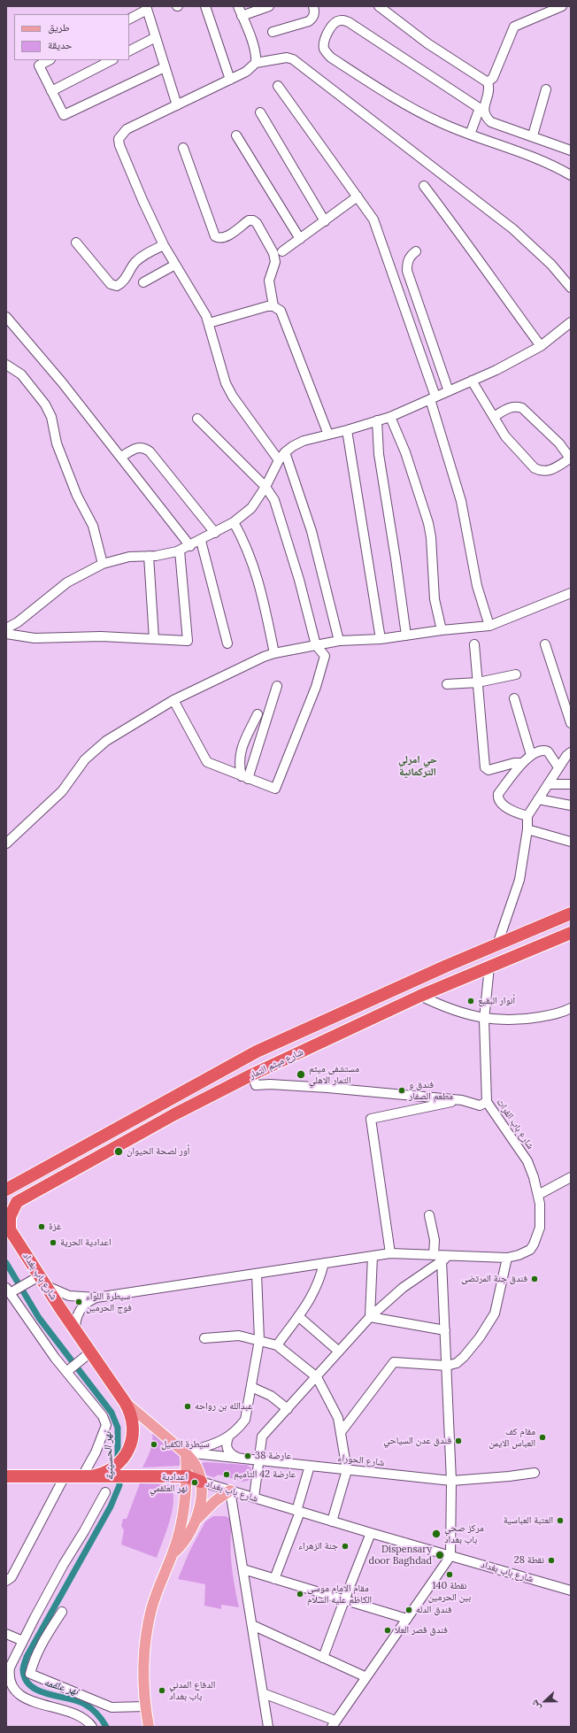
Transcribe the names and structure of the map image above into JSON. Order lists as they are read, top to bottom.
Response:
{
  "streets": {
    "highway": ["شارع ميثم التمار", "شارع باب بغداد"],
    "street": ["شارع باب الفرات", "شارع الحوراء"]
  },
  "crossings": [
    ["شارع ميثم التمار", "شارع باب الفرات"],
    ["شارع ميثم التمار", "شارع باب بغداد"],
    ["شارع باب بغداد", "شارع الحوراء"]
  ],
  "districts": ["حي امرلي التركمانية"],
  "water": ["نهر الحسينية", "نهر علقمه"],
  "places": [
    "أنوار البقيع",
    "مستشفى ميثم التمار الاهلي",
    "فندق و مطعم الصفار",
    "أور لصحة الحيوان",
    "غزة",
    "اعدادية الحرية",
    "فندق جنة المرتضى",
    "سيطرة اللواء فوج الحرمين",
    "عبدالله بن رواحه",
    "مقام كف العباس الايمن",
    "فندق عدن السياحي",
    "سيطرة الكفيل",
    "عارضة 38",
    "عارضة 42 التاميم",
    "اعدادية نهر العلقمي",
    "العتبة العباسية",
    "مركز صحي باب بغداد",
    "جنة الزهراء",
    "Dispensary door Baghdad",
    "نقطة 28",
    "نقطة 140 بين الحرمين",
    "مقام الامام موسى الكاظم عليه السلام",
    "فندق الدله",
    "فندق قصر العلا",
    "الدفاع المدني باب بغداد"
  ],
  "legend": ["طريق", "حديقة"],
  "north": "left"
}
